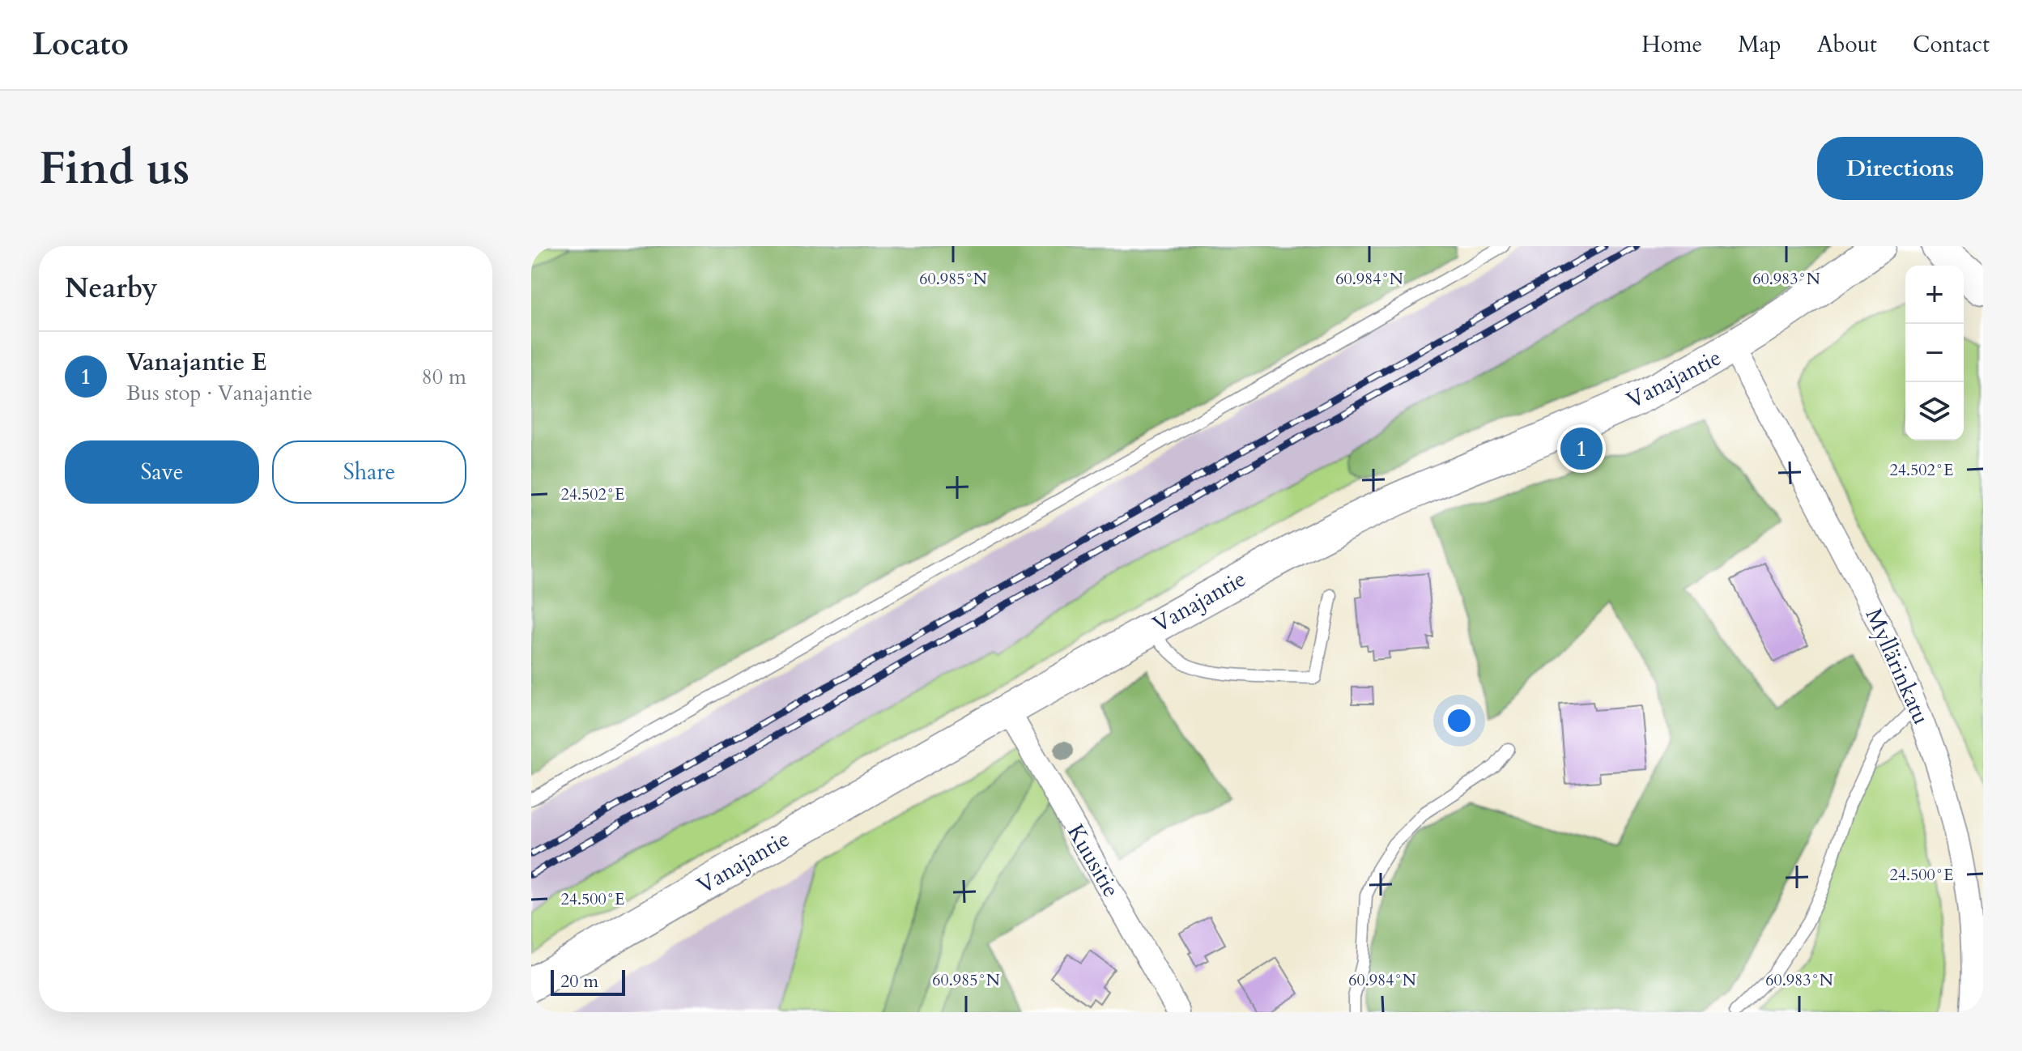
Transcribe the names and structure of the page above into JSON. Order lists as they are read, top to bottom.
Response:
{
  "streets": {
    "street": ["Vanajantie", "Myllärinkatu", "Kuusitie"]
  },
  "crossings": [
    ["Vanajantie", "Myllärinkatu"],
    ["Vanajantie", "Kuusitie"]
  ],
  "scale_bar": "20 m",
  "page": {
    "header": "Locato",
    "nav": [
      "Home",
      "Map",
      "About",
      "Contact"
    ],
    "buttons": [
      "Directions",
      ["Save", "Share"]
    ],
    "title": "Find us",
    "heading": "Nearby",
    "map_buttons": ["+", "−"],
    "list": [
      {
        "mark": "1",
        "name": "Vanajantie E",
        "note": "Bus stop · Vanajantie",
        "value": "80 m"
      }
    ],
    "pins": "1",
    "scale": "20 m"
  },
  "coordinates": [
    "60.985°N",
    "60.984°N",
    "60.983°N",
    "24.502°E",
    "24.500°E"
  ]
}
